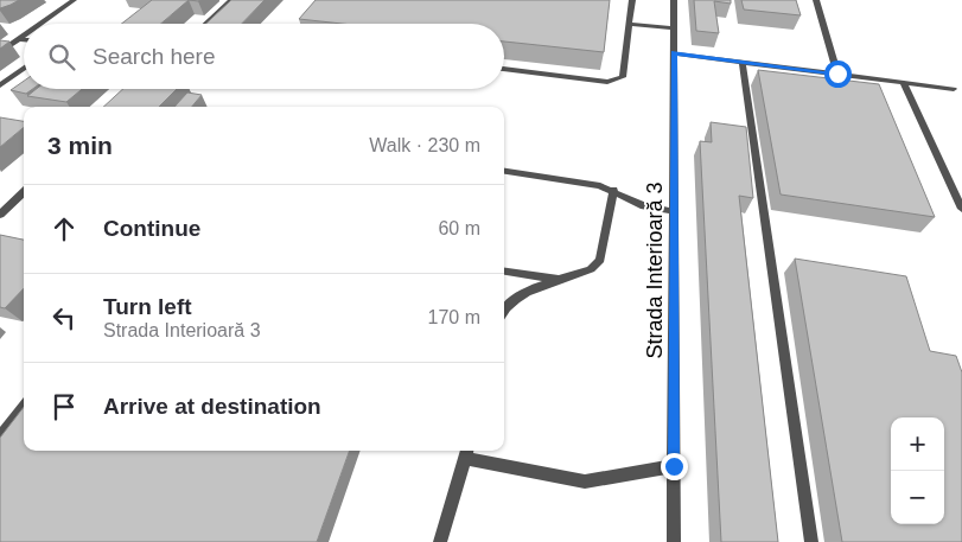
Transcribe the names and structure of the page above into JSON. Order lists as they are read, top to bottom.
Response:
{
  "streets": {
    "lane": ["Strada Interioară 3"]
  },
  "page": {
    "search": "Search here",
    "heading": ["3 min", "Walk · 230 m"],
    "list": [
      ["Continue", "60 m"],
      ["Turn left", "Strada Interioară 3", "170 m"],
      "Arrive at destination"
    ],
    "map_buttons": ["+", "−"]
  }
}
